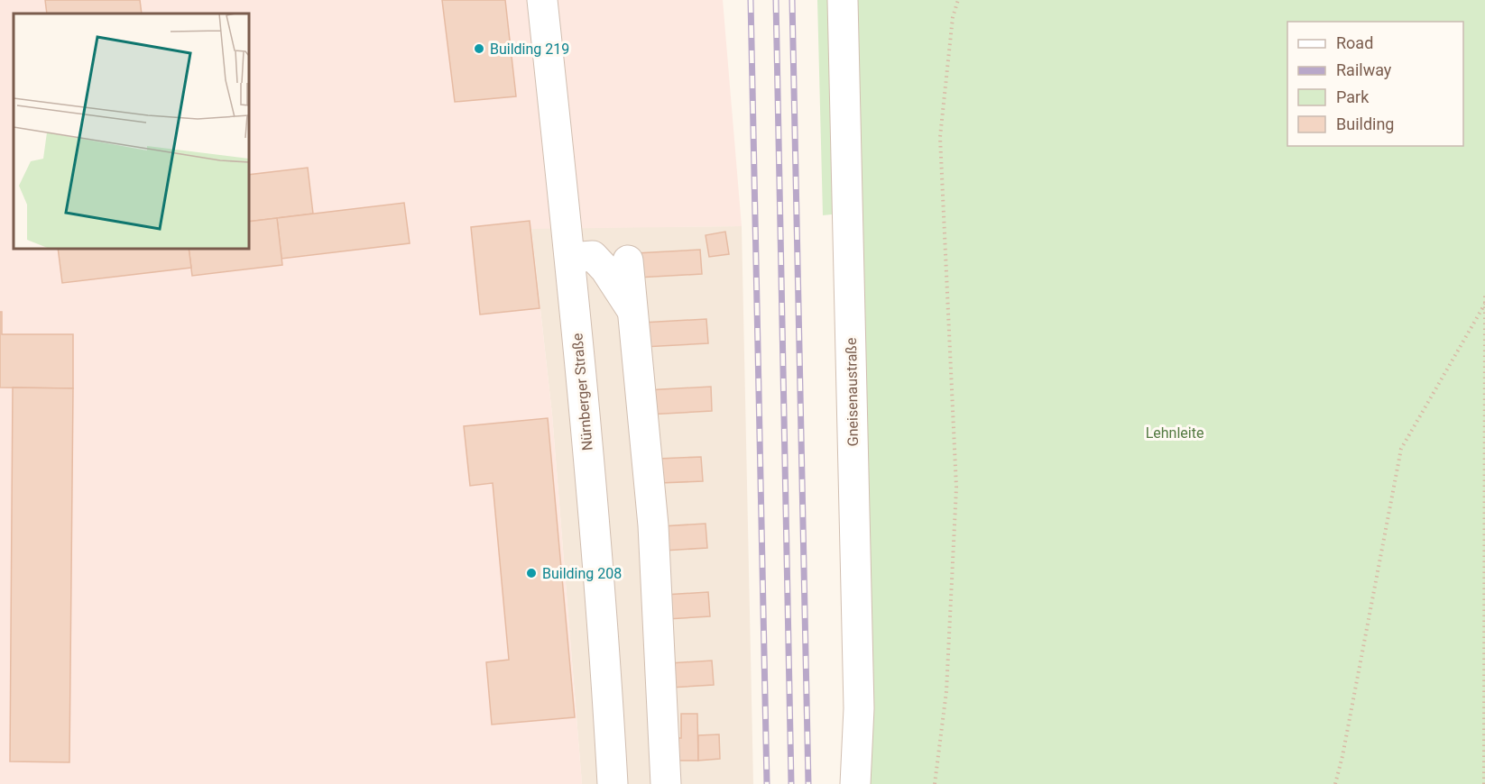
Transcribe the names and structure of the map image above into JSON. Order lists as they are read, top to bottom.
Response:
{
  "streets": {
    "street": ["Nürnberger Straße", "Gneisenaustraße"]
  },
  "parks": ["Lehnleite"],
  "places": ["Building 219", "Building 208"],
  "legend": [
    "Road",
    "Railway",
    "Park",
    "Building"
  ]
}
